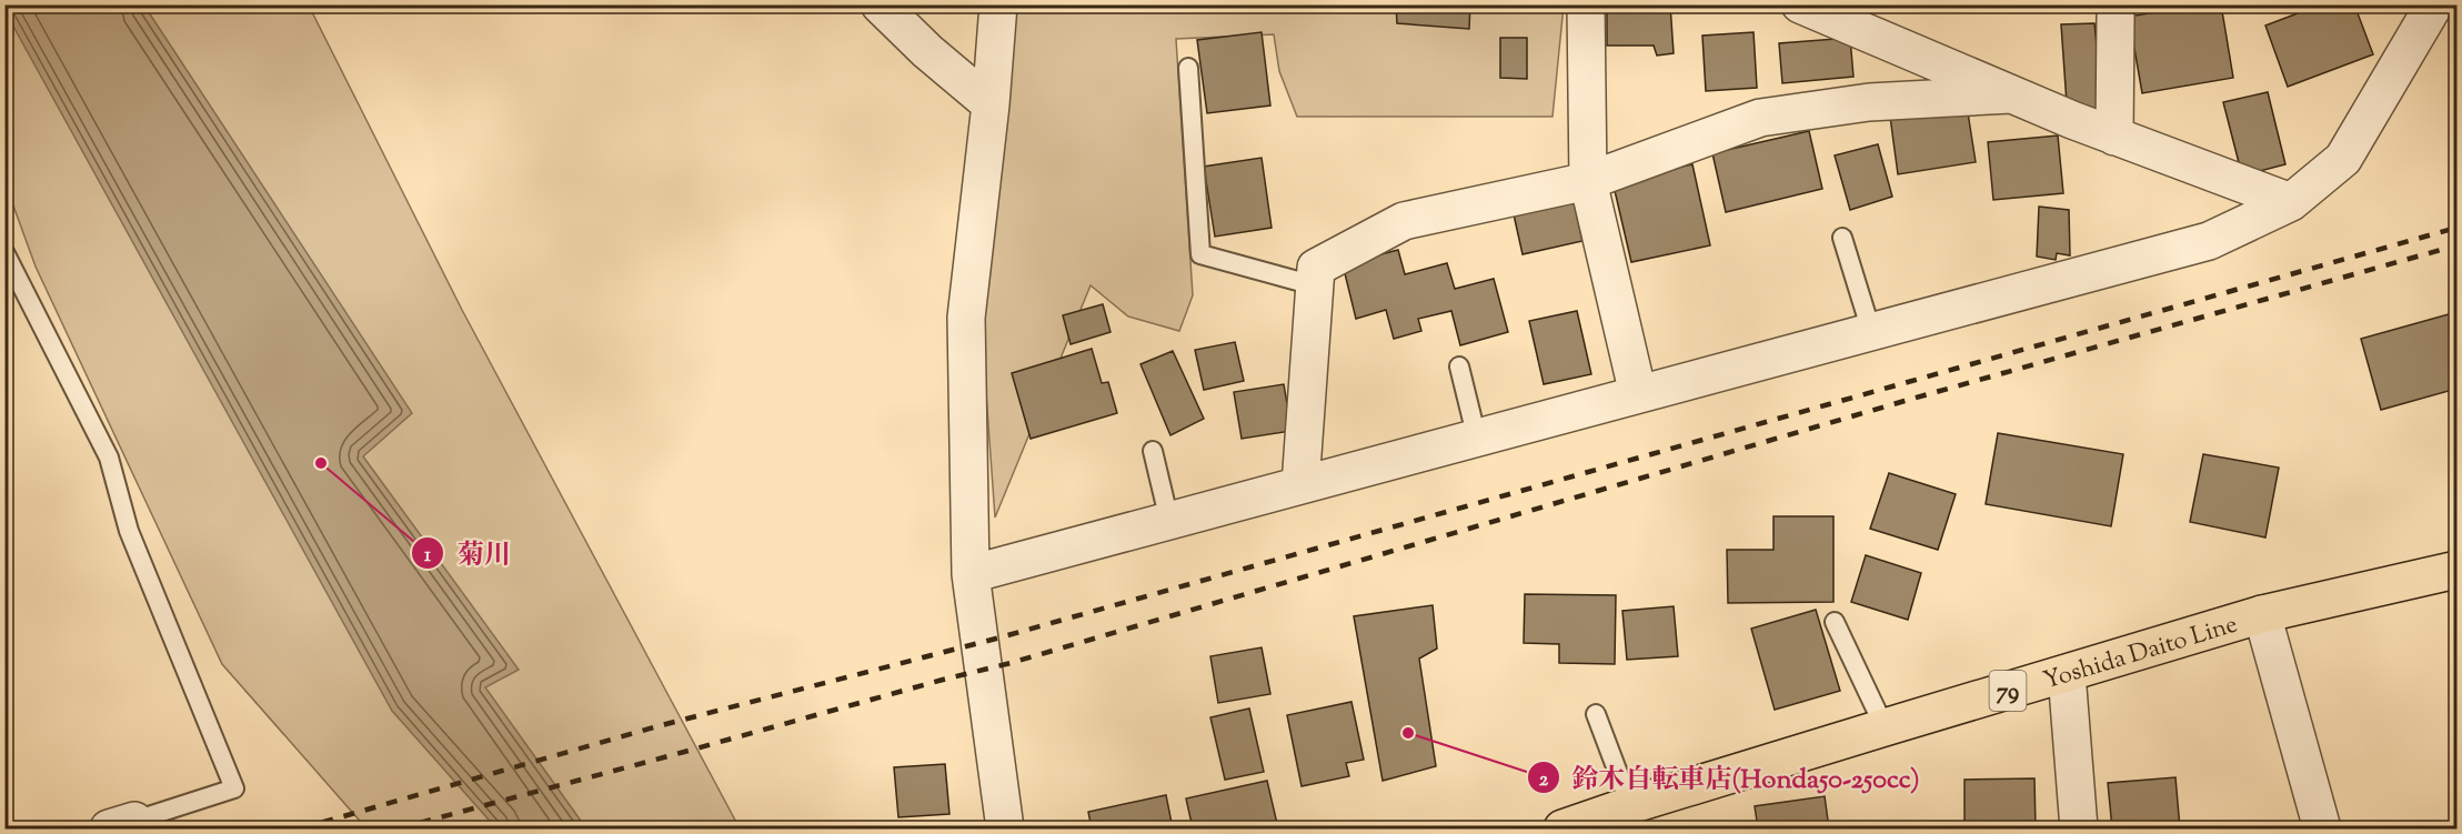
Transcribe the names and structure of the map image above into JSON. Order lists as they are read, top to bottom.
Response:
{
  "streets": {
    "main road": ["Yoshida Daito Line", "79"]
  },
  "places": ["菊川", "鈴木自転車店(Honda50-250cc)"]
}
